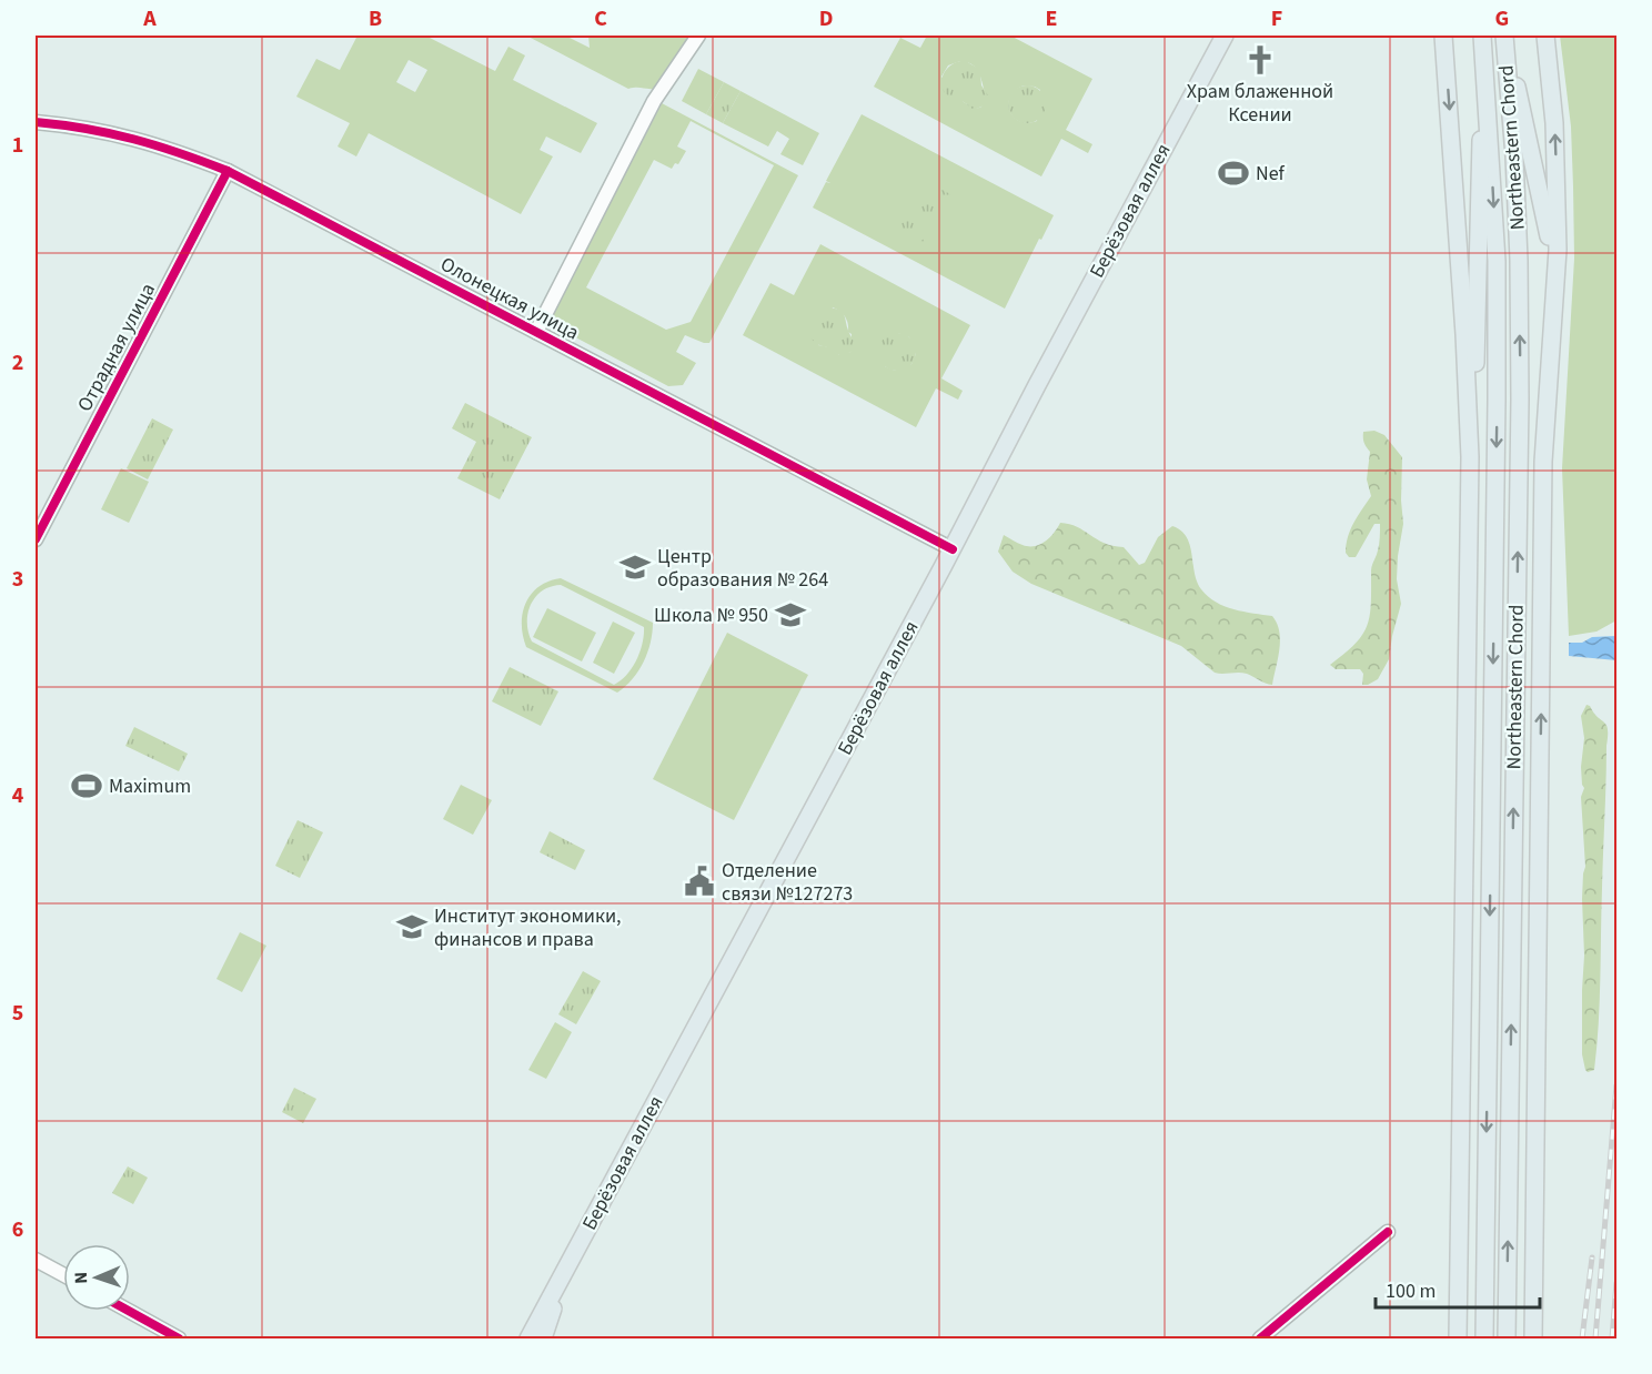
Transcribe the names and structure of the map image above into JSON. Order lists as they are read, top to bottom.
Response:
{
  "streets": {
    "main road": ["Northeastern Chord", "Берёзовая аллея"],
    "street": ["Олонецкая улица", "Отрадная улица"]
  },
  "crossings": [
    ["Берёзовая аллея", "Олонецкая улица"],
    ["Олонецкая улица", "Отрадная улица"]
  ],
  "places": {
    "church": ["Храм блаженной Ксении"],
    "sports": ["Nef", "Maximum"],
    "school or university": ["Центр образования № 264", "Школа № 950", "Институт экономики, финансов и права"],
    "public building": ["Отделение связи №127273"]
  },
  "scale_bar": "100 m",
  "north": "left",
  "grid": {
    "columns": [
      "A",
      "B",
      "C",
      "D",
      "E",
      "F",
      "G"
    ],
    "rows": [
      "1",
      "2",
      "3",
      "4",
      "5",
      "6"
    ]
  }
}
